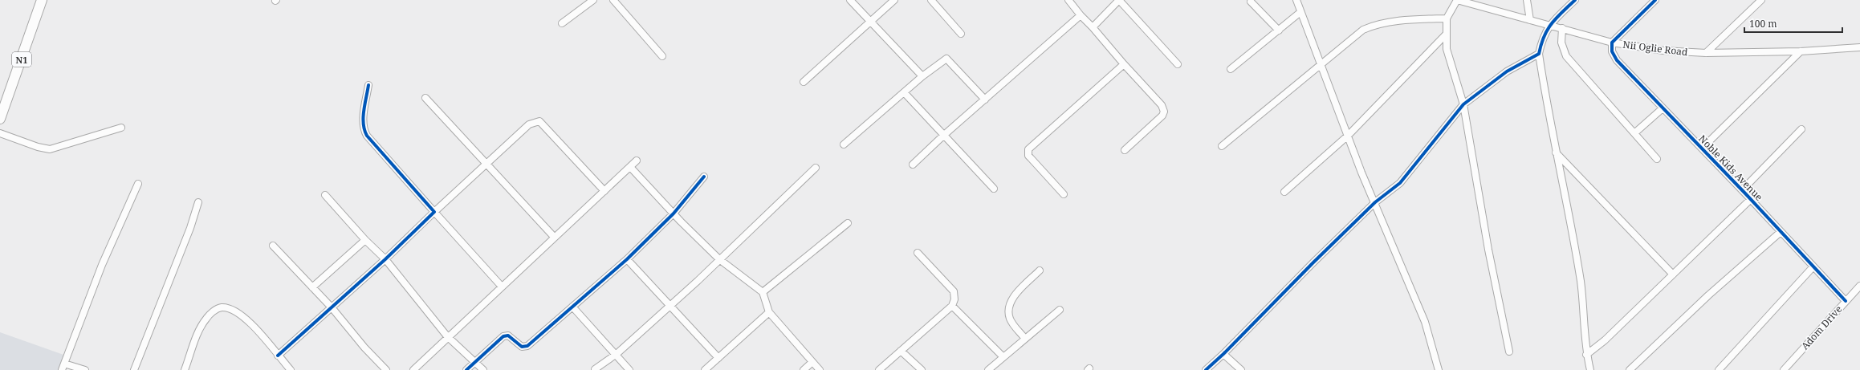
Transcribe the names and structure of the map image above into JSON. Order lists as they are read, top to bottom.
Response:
{
  "streets": {
    "highway": ["N1"],
    "street": ["Nii Oglie Road", "Noble Kids Avenue", "Adom Drive"]
  },
  "crossings": [
    ["Nii Oglie Road", "Noble Kids Avenue"],
    ["Noble Kids Avenue", "Adom Drive"]
  ],
  "scale_bar": "100 m"
}
